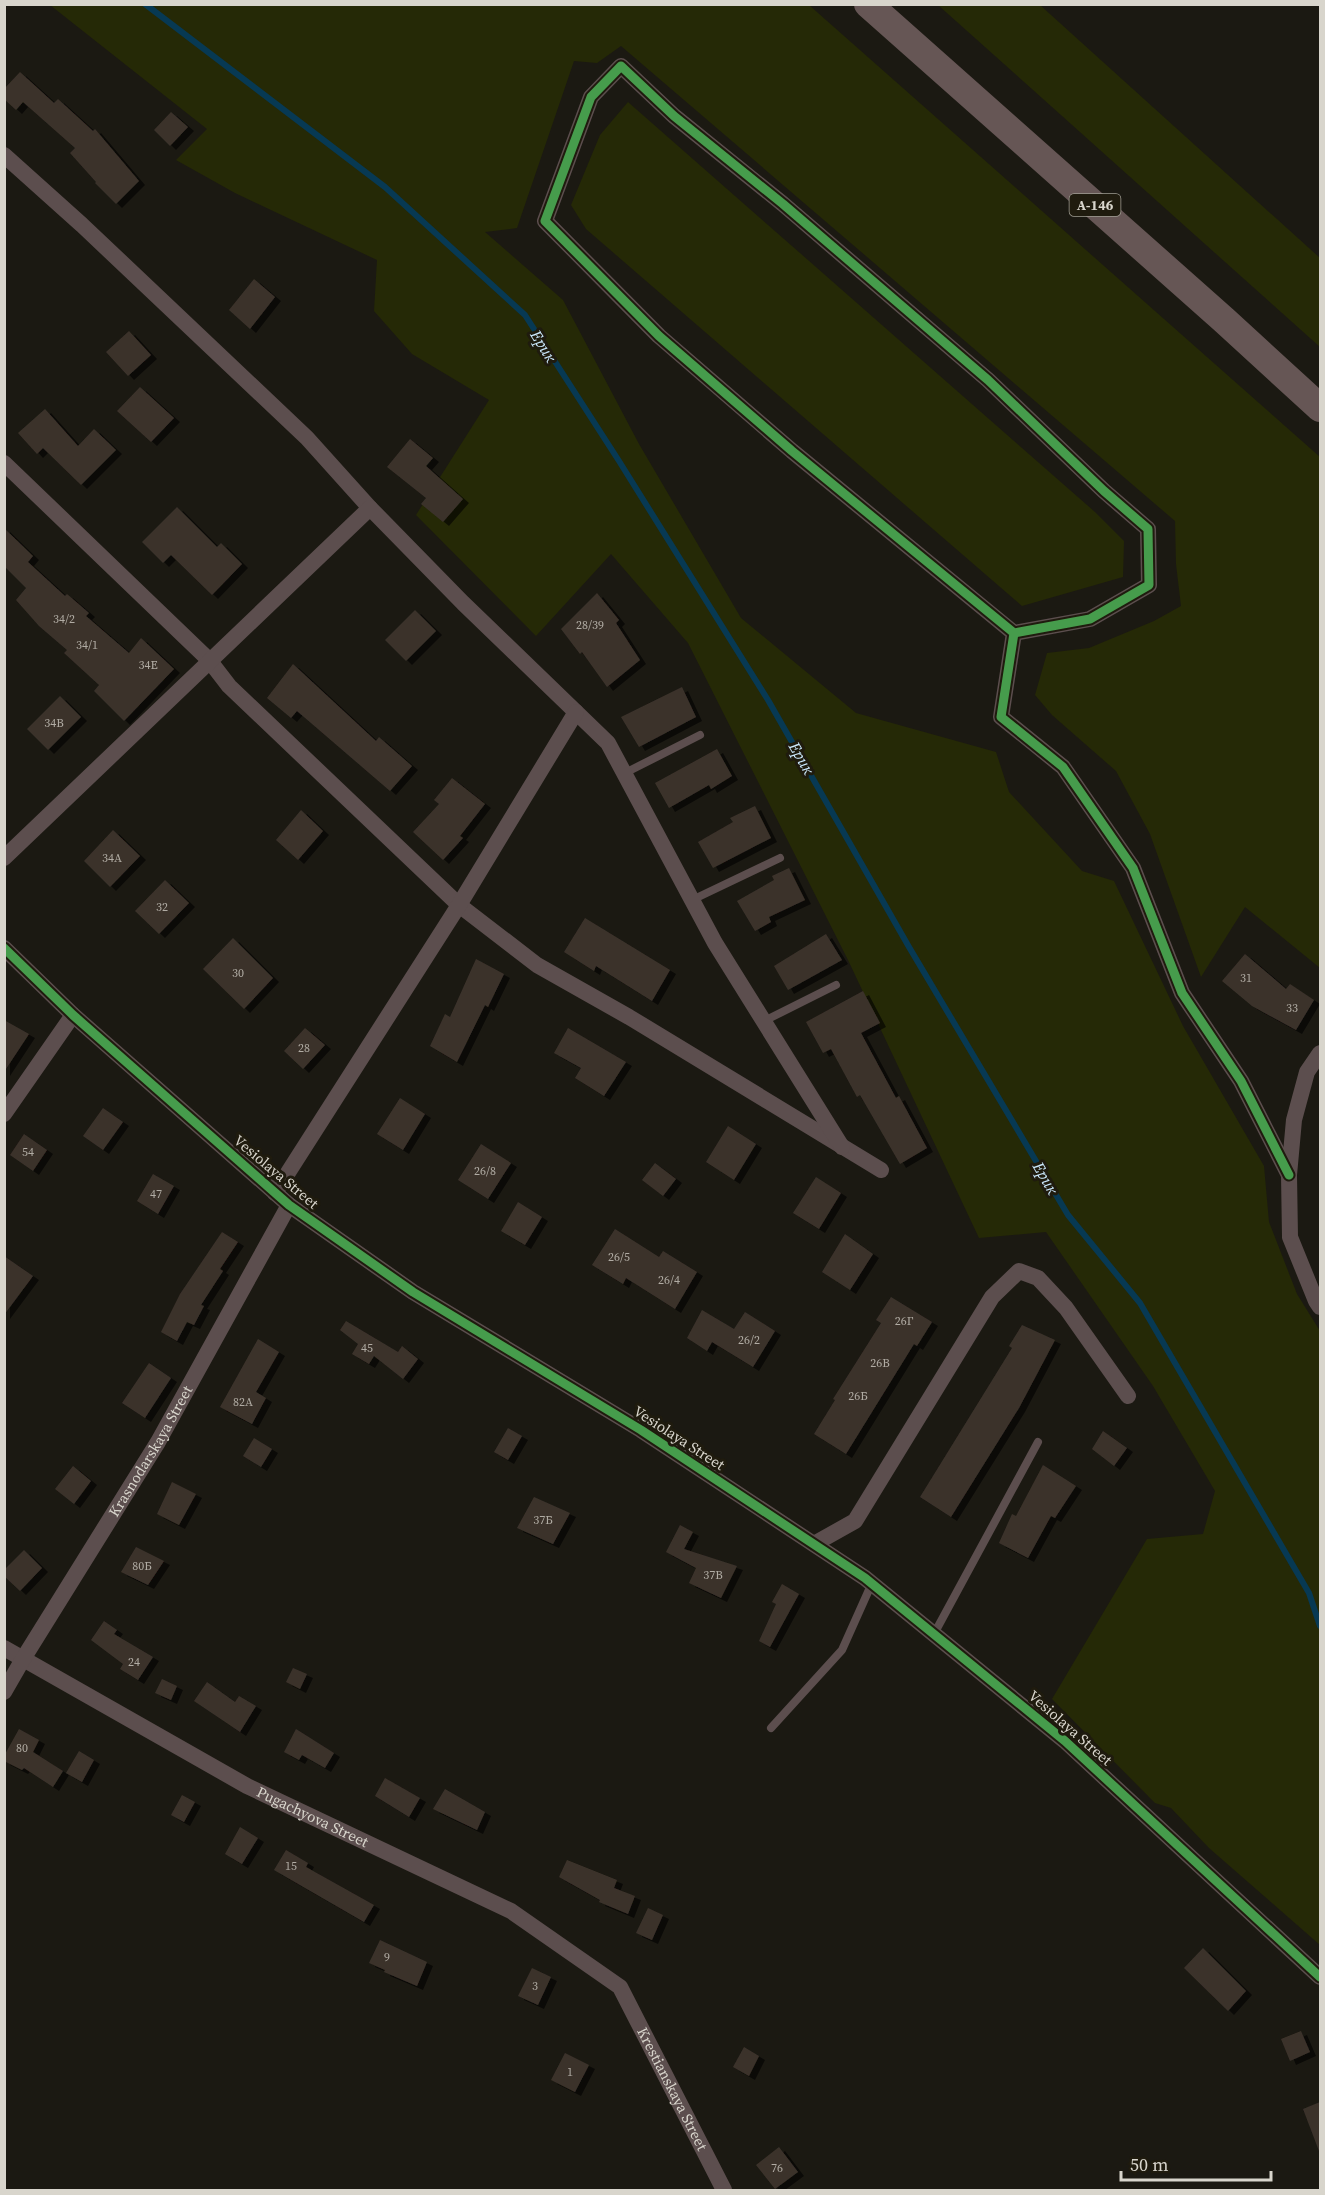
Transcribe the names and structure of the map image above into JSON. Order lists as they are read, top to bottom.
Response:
{
  "streets": {
    "highway": ["А-146"],
    "street": [
      "Vesiolaya Street",
      "Krasnodarskaya Street",
      "Pugachyova Street",
      "Krestianskaya Street"
    ]
  },
  "crossings": [
    ["Vesiolaya Street", "Krasnodarskaya Street"],
    ["Krasnodarskaya Street", "Pugachyova Street"],
    ["Pugachyova Street", "Krestianskaya Street"]
  ],
  "water": ["Ерик"],
  "house_numbers": [
    "34/2",
    "28/39",
    "34/1",
    "34Е",
    "34В",
    "34А",
    "32",
    "30",
    "31",
    "33",
    "28",
    "54",
    "26/8",
    "47",
    "26/5",
    "26/4",
    "26Г",
    "26/2",
    "45",
    "26В",
    "26Б",
    "82А",
    "37Б",
    "80Б",
    "37В",
    "24",
    "80",
    "15",
    "9",
    "3",
    "1",
    "76"
  ],
  "scale_bar": "50 m"
}
